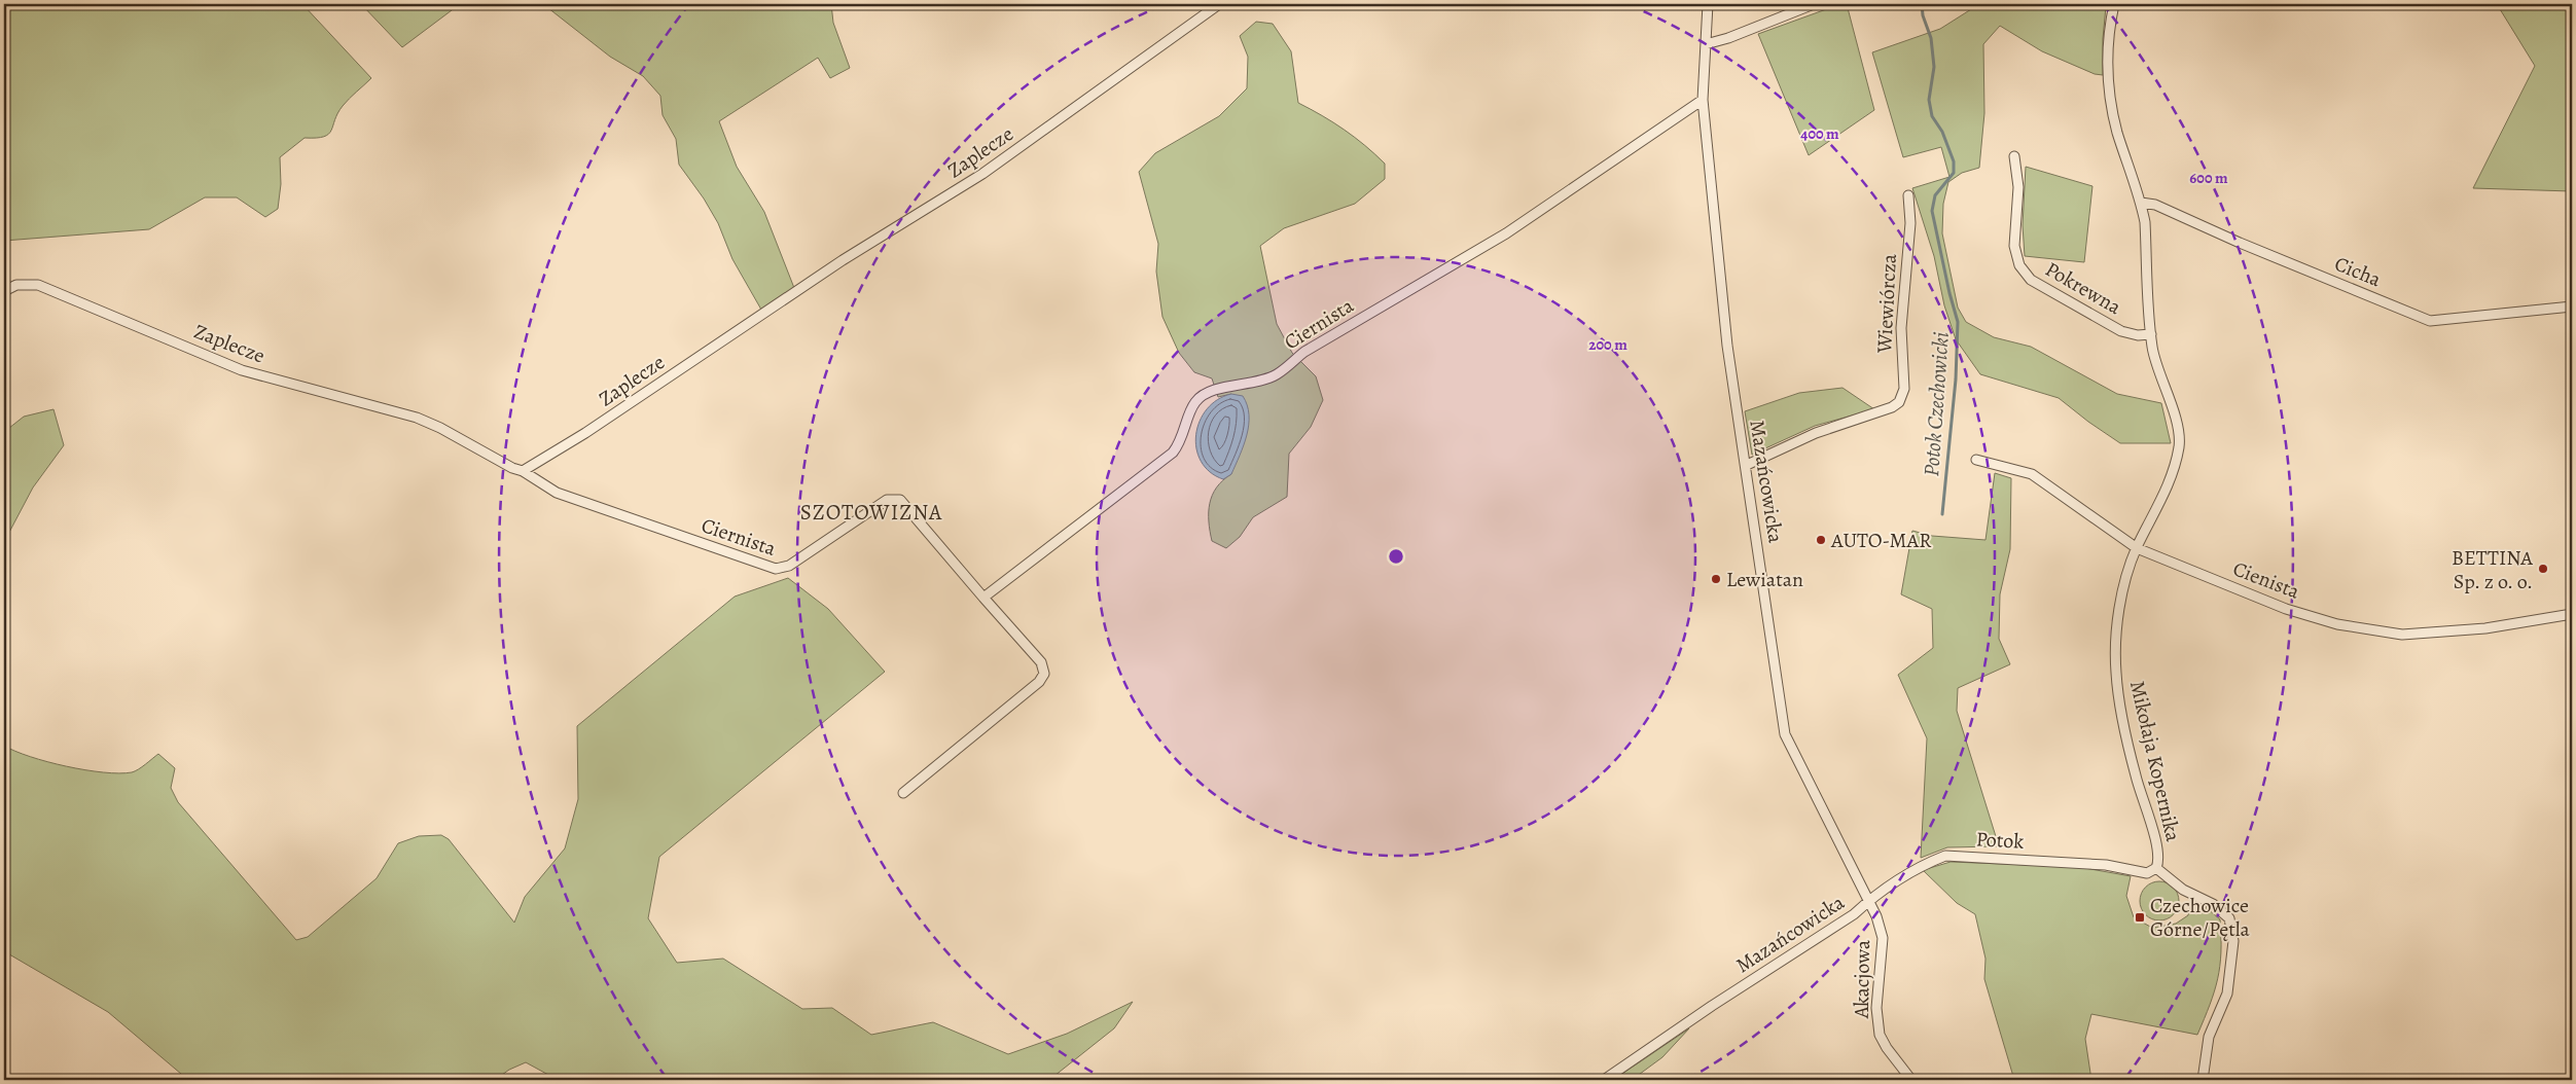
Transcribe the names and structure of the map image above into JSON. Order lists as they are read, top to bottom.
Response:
{
  "streets": {
    "street": [
      "Zaplecze",
      "Cicha",
      "Pokrewna",
      "Wiewiórcza",
      "Ciernista",
      "Mazańcowicka",
      "Cienista",
      "Mikołaja Kopernika",
      "Potok",
      "Akacjowa"
    ]
  },
  "crossings": [
    ["Zaplecze", "Ciernista"],
    ["Cicha", "Mikołaja Kopernika"],
    ["Pokrewna", "Mikołaja Kopernika"],
    ["Wiewiórcza", "Mazańcowicka"],
    ["Ciernista", "Mazańcowicka"],
    ["Mazańcowicka", "Potok"],
    ["Mazańcowicka", "Akacjowa"],
    ["Cienista", "Mikołaja Kopernika"],
    ["Mikołaja Kopernika", "Potok"],
    ["Potok", "Akacjowa"]
  ],
  "districts": ["SZOTOWIZNA"],
  "water": ["Potok Czechowicki"],
  "places": {
    "other": ["AUTO-MAR", "BETTINA Sp. z o. o.", "Lewiatan"],
    "transit": ["Czechowice Górne/Pętla"]
  },
  "rings": ["400 m", "600 m", "200 m"]
}
